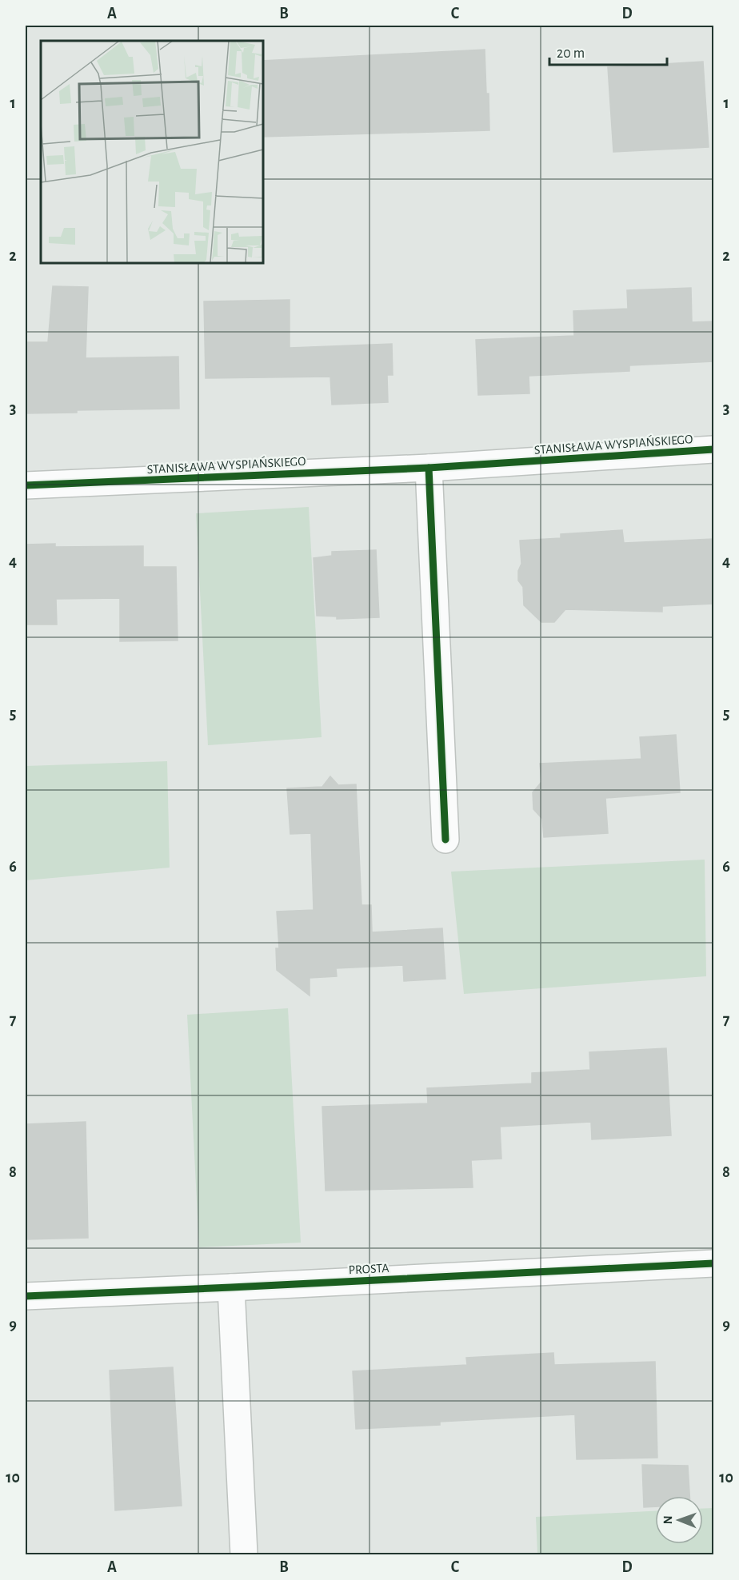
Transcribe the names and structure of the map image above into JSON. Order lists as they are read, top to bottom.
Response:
{
  "streets": {
    "street": ["STANISŁAWA WYSPIAŃSKIEGO", "PROSTA"]
  },
  "scale_bar": "20 m",
  "north": "left",
  "grid": {
    "columns": [
      "A",
      "B",
      "C",
      "D"
    ],
    "rows": [
      "1",
      "2",
      "3",
      "4",
      "5",
      "6",
      "7",
      "8",
      "9",
      "10"
    ]
  }
}
